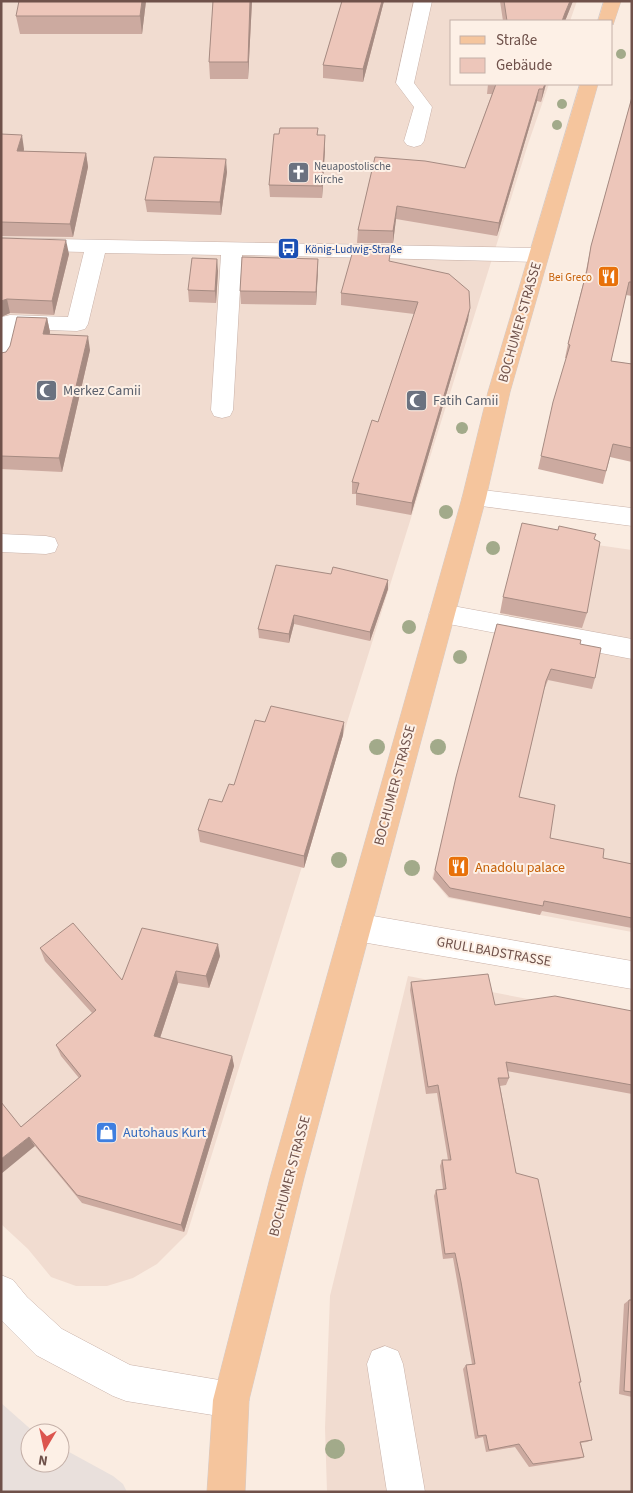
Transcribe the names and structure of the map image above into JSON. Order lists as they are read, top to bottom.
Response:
{
  "streets": {
    "main road": ["BOCHUMER STRASSE"],
    "street": ["GRULLBADSTRASSE"]
  },
  "crossings": [
    ["BOCHUMER STRASSE", "GRULLBADSTRASSE"]
  ],
  "places": {
    "church": ["Neuapostolische Kirche"],
    "bus stop": ["König-Ludwig-Straße"],
    "restaurant": ["Bei Greco", "Anadolu palace"],
    "mosque": ["Merkez Camii", "Fatih Camii"],
    "shop": ["Autohaus Kurt"]
  },
  "legend": ["Straße", "Gebäude"],
  "north": "bottom"
}
